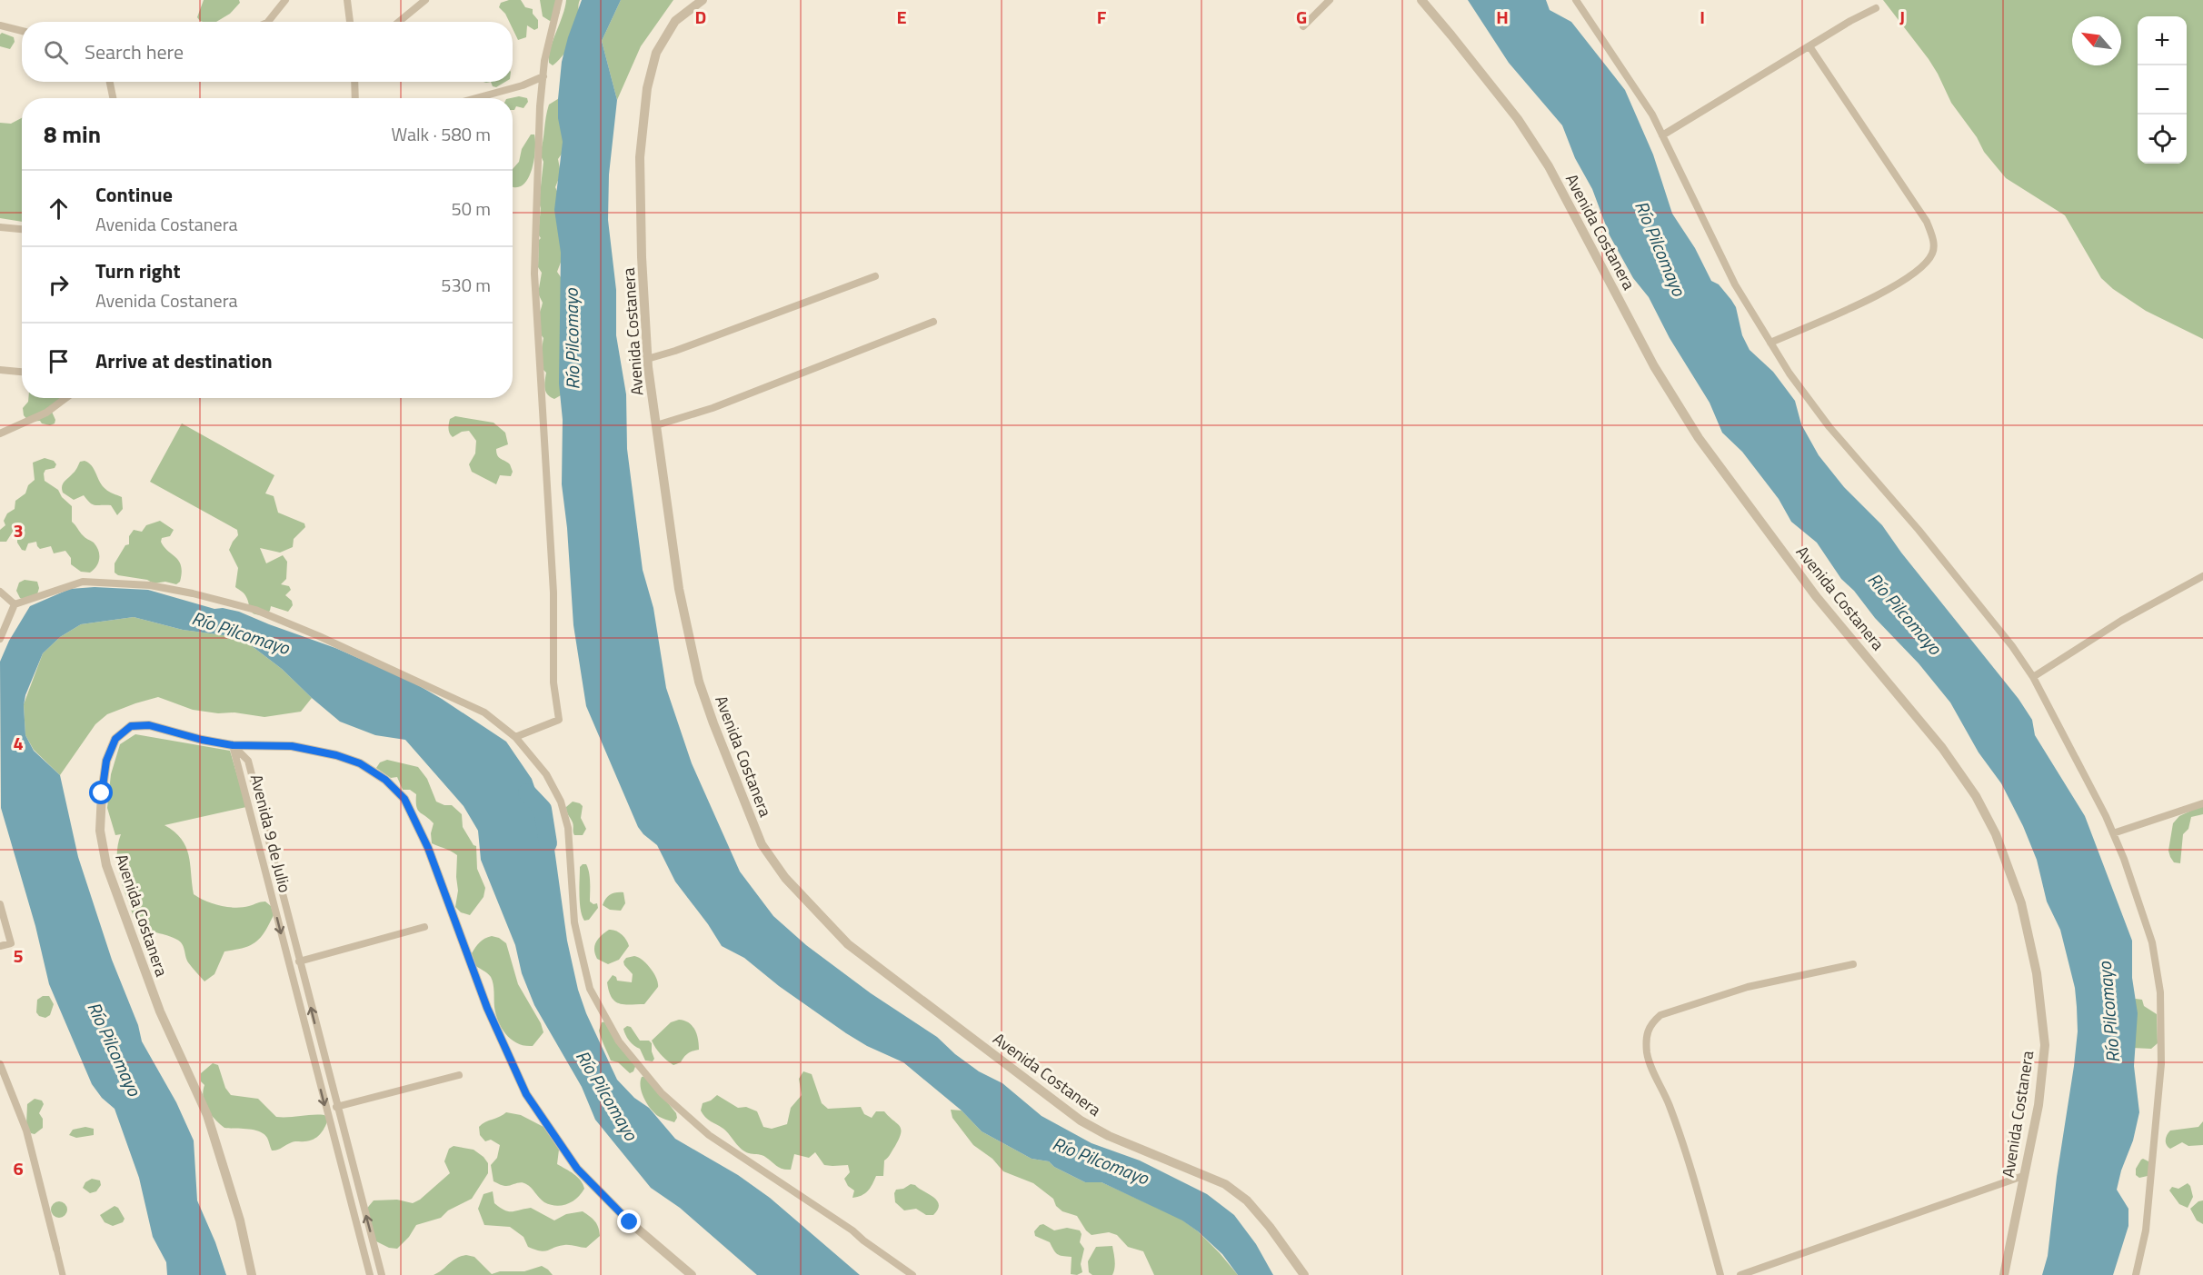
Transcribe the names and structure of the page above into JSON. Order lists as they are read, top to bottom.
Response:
{
  "streets": {
    "street": ["Avenida Costanera", "Avenida 9 de Julio"]
  },
  "crossings": [
    ["Avenida Costanera", "Avenida 9 de Julio"]
  ],
  "water": ["Río Pilcomayo"],
  "north": "top left",
  "page": {
    "map_buttons": ["+", "−"],
    "search": "Search here",
    "heading": ["8 min", "Walk · 580 m"],
    "list": [
      ["Continue", "Avenida Costanera", "50 m"],
      ["Turn right", "Avenida Costanera", "530 m"],
      "Arrive at destination"
    ]
  },
  "grid": {
    "columns": [
      "D",
      "E",
      "F",
      "G",
      "H",
      "I",
      "J"
    ],
    "rows": [
      "3",
      "4",
      "5",
      "6"
    ]
  }
}
